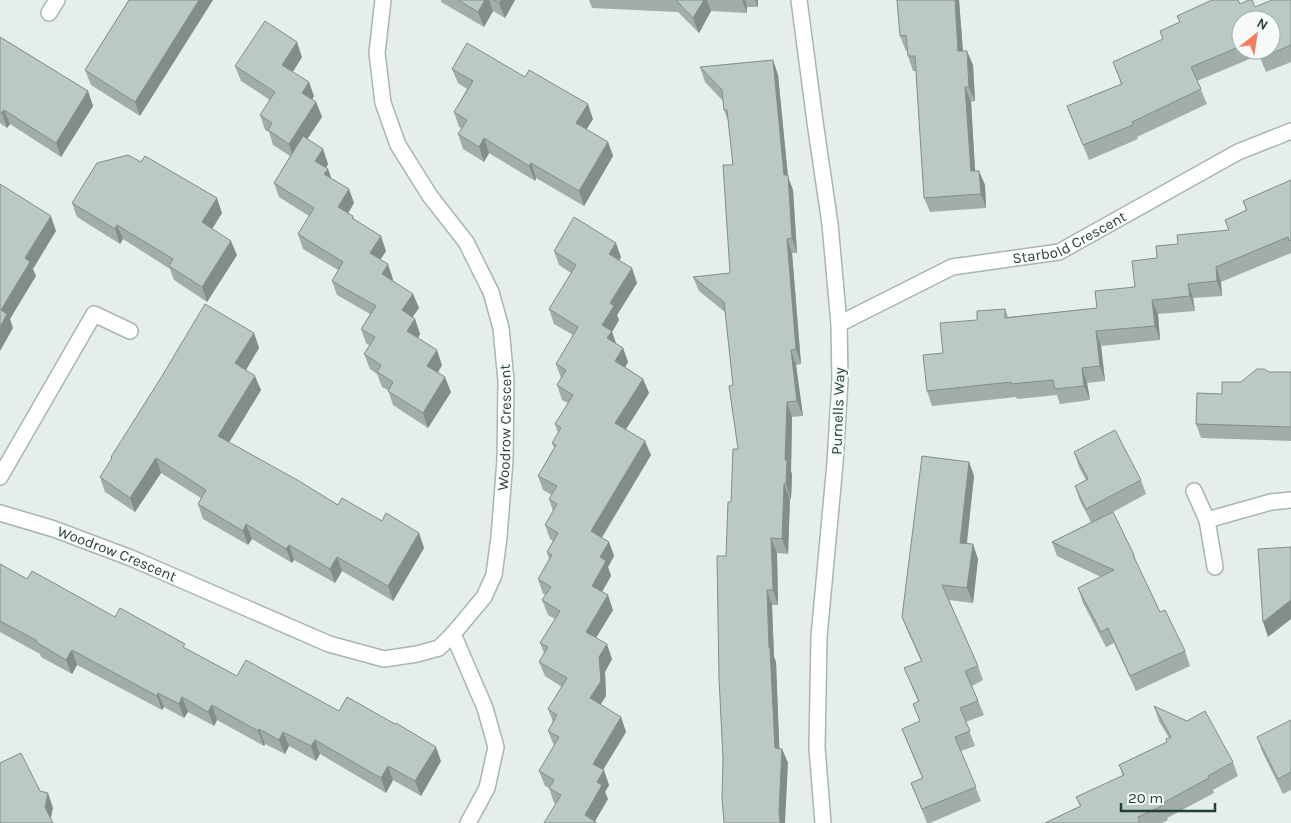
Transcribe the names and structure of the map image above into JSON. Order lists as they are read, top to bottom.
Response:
{
  "streets": {
    "street": ["Starbold Crescent", "Purnells Way", "Woodrow Crescent"]
  },
  "crossings": [
    ["Starbold Crescent", "Purnells Way"]
  ],
  "scale_bar": "20 m",
  "north": "top right"
}
